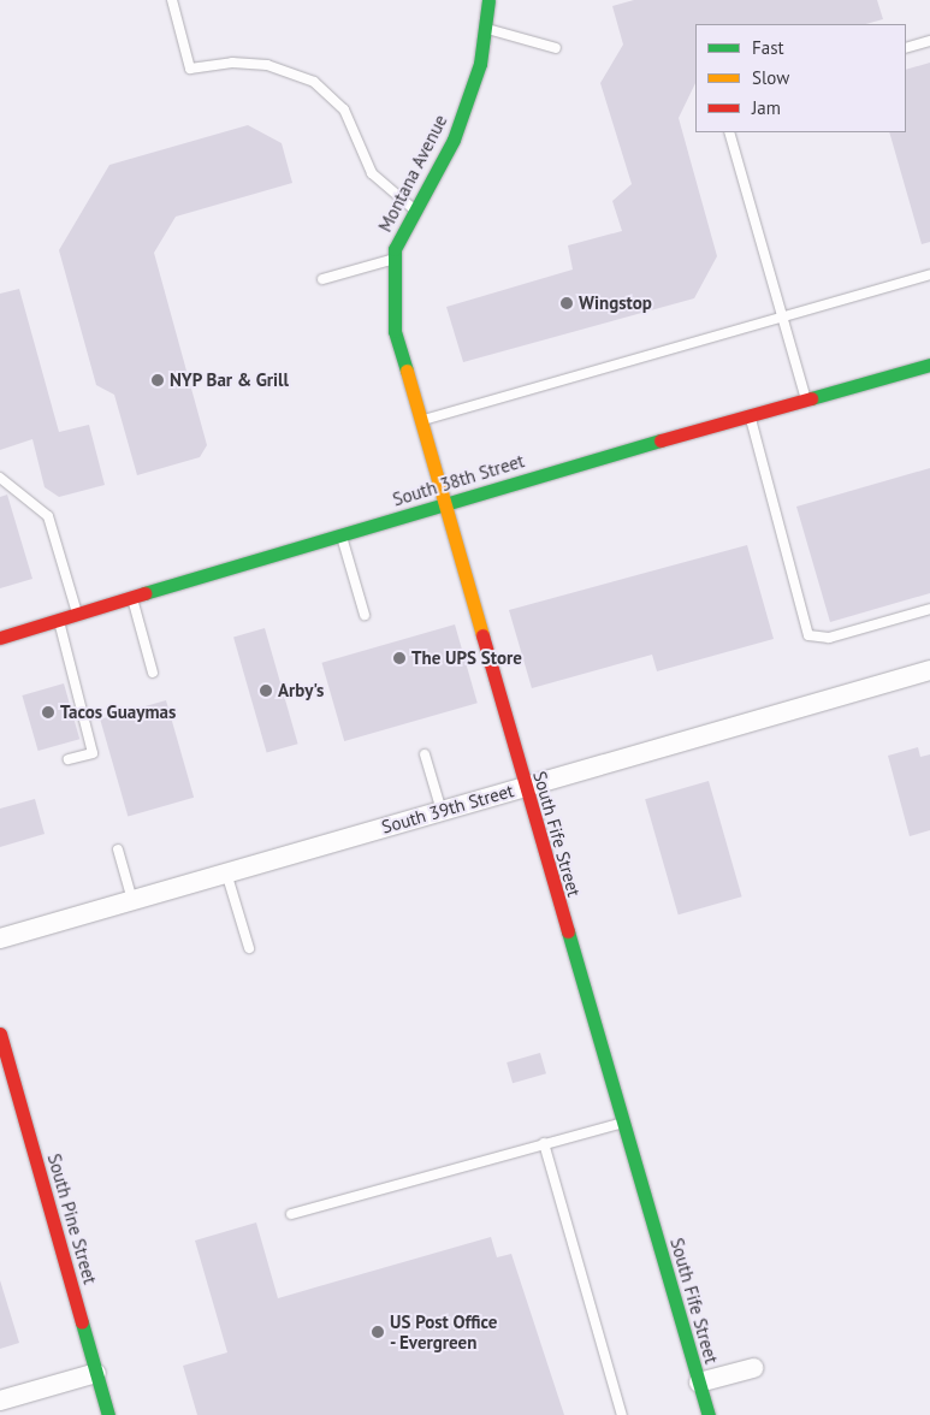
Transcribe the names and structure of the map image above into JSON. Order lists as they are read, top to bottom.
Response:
{
  "streets": {
    "street": [
      "Montana Avenue",
      "South 38th Street",
      "South 39th Street",
      "South Fife Street",
      "South Pine Street"
    ]
  },
  "crossings": [
    ["Montana Avenue", "South Fife Street"],
    ["South 38th Street", "South Fife Street"],
    ["South 39th Street", "South Fife Street"]
  ],
  "places": [
    "Wingstop",
    "NYP Bar & Grill",
    "The UPS Store",
    "Arby's",
    "Tacos Guaymas",
    "US Post Office - Evergreen"
  ],
  "legend": ["Fast", "Slow", "Jam"]
}
